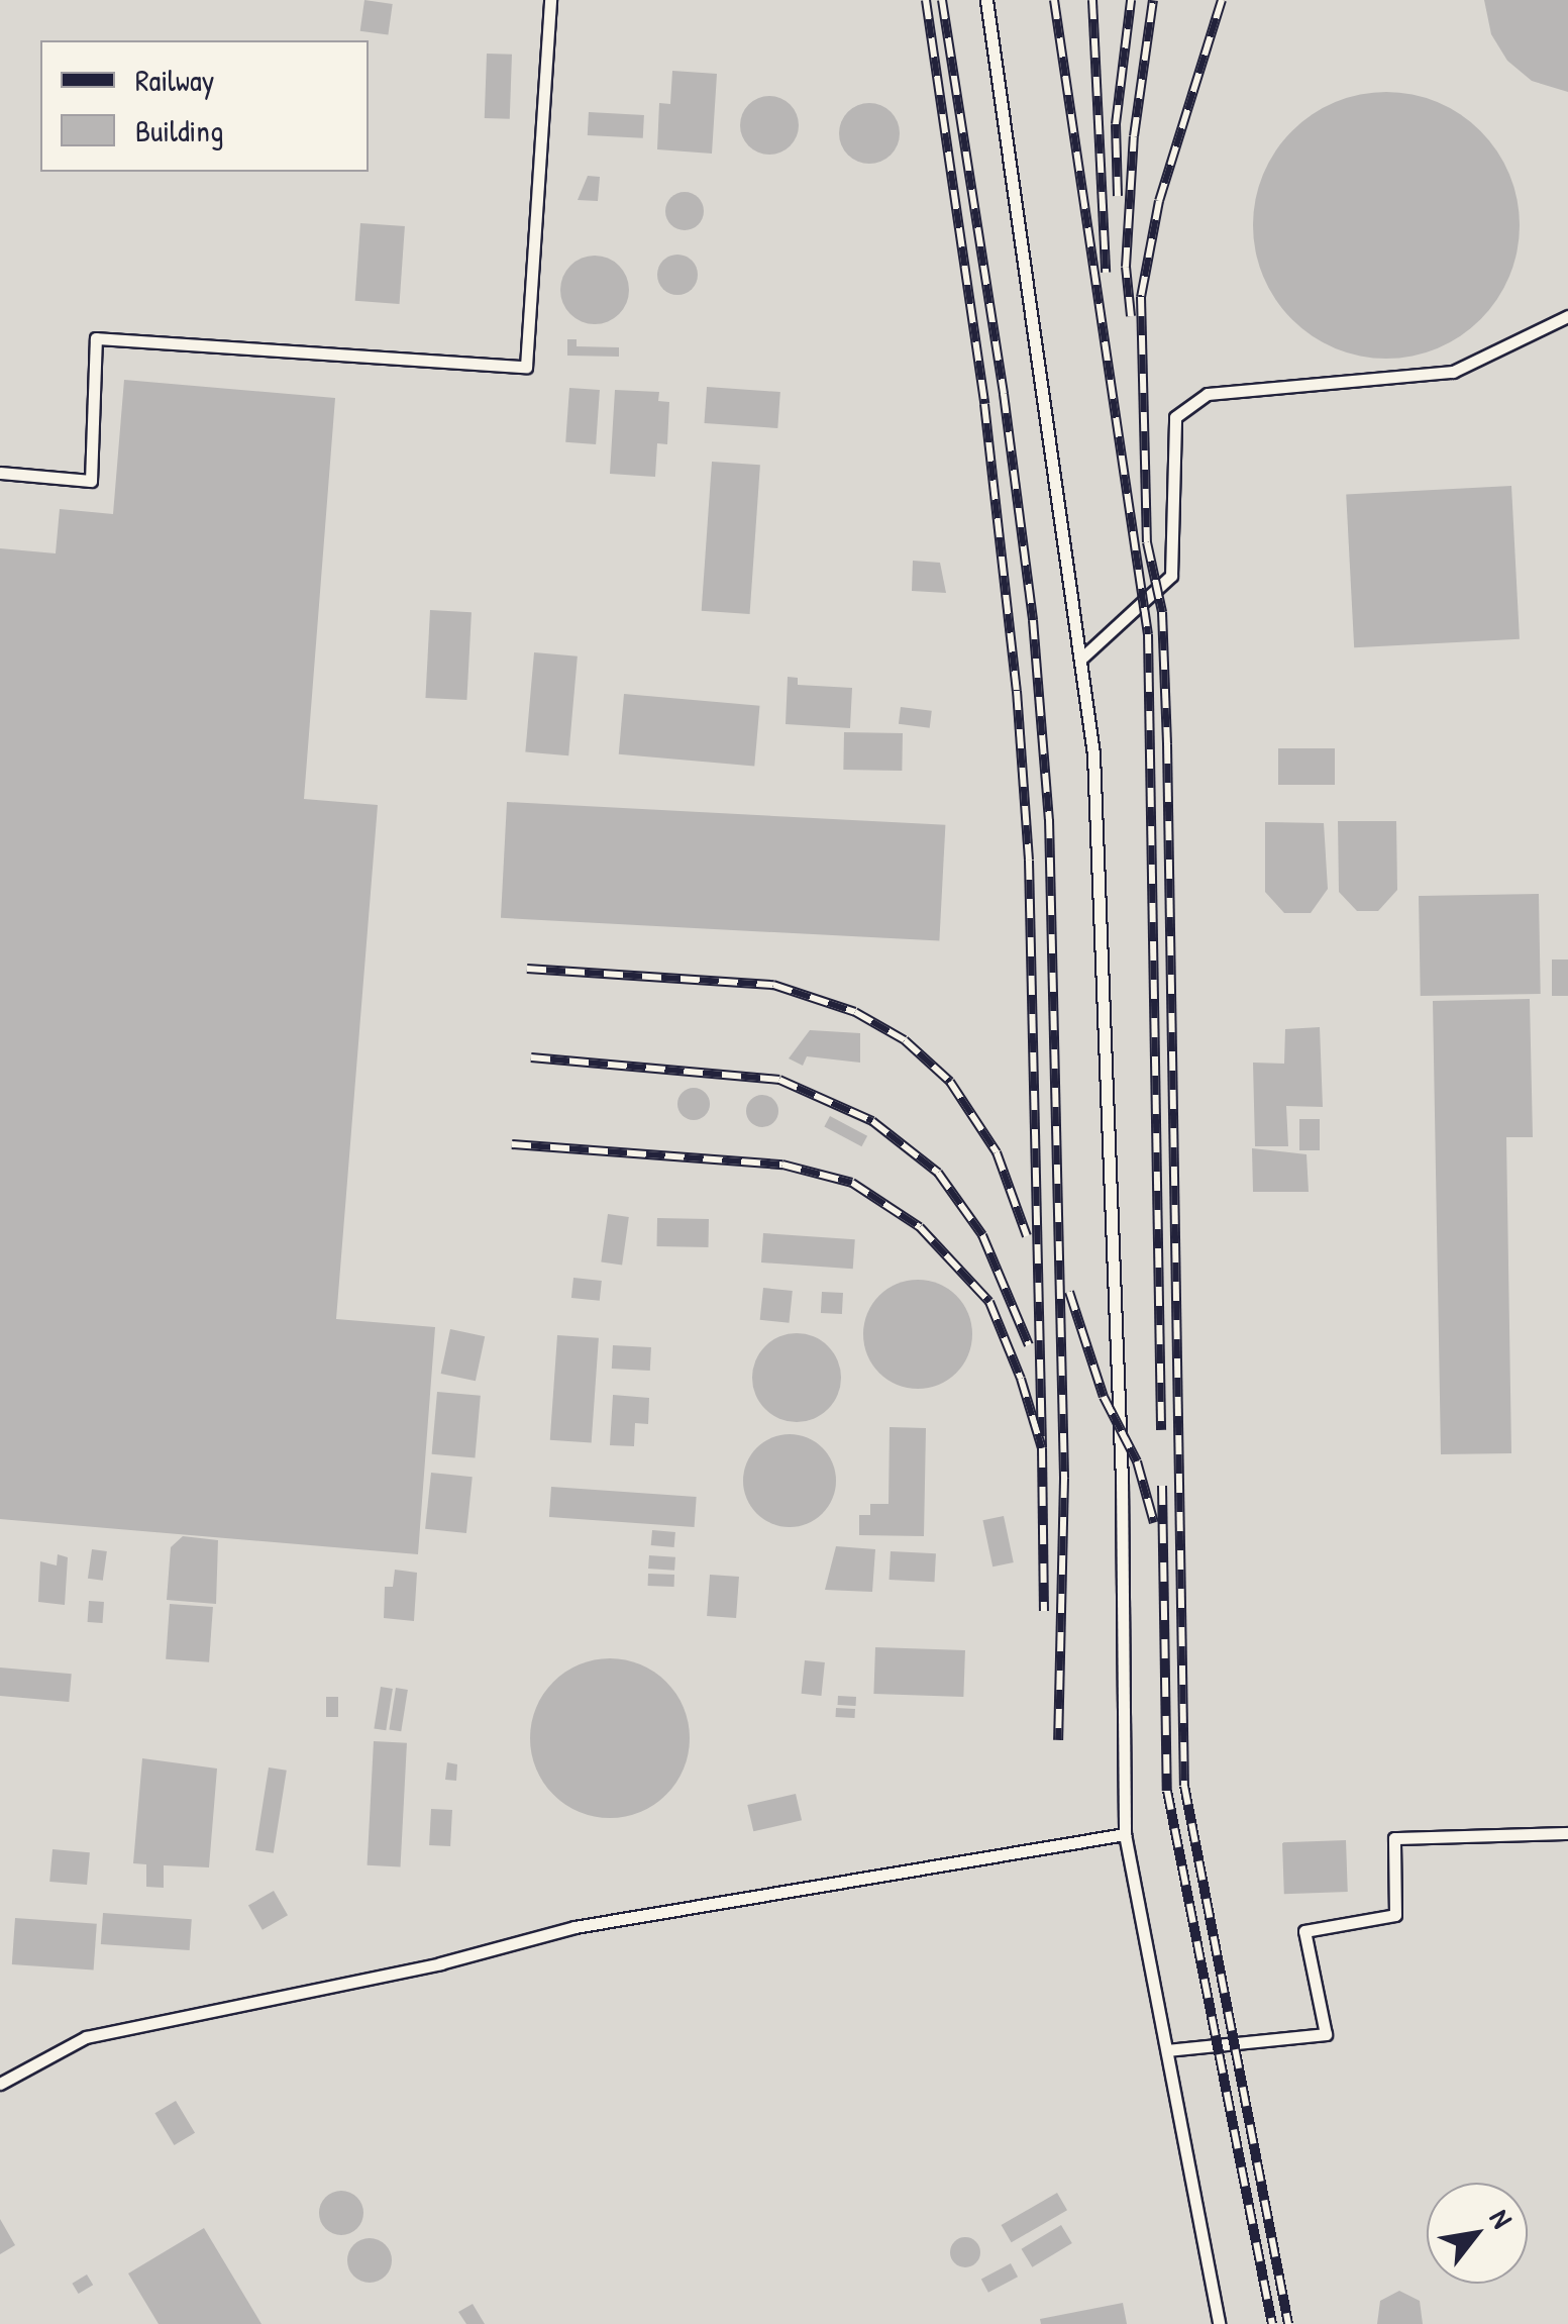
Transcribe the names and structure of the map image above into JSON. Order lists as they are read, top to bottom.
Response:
{
  "legend": ["Railway", "Building"],
  "north": "top right"
}
